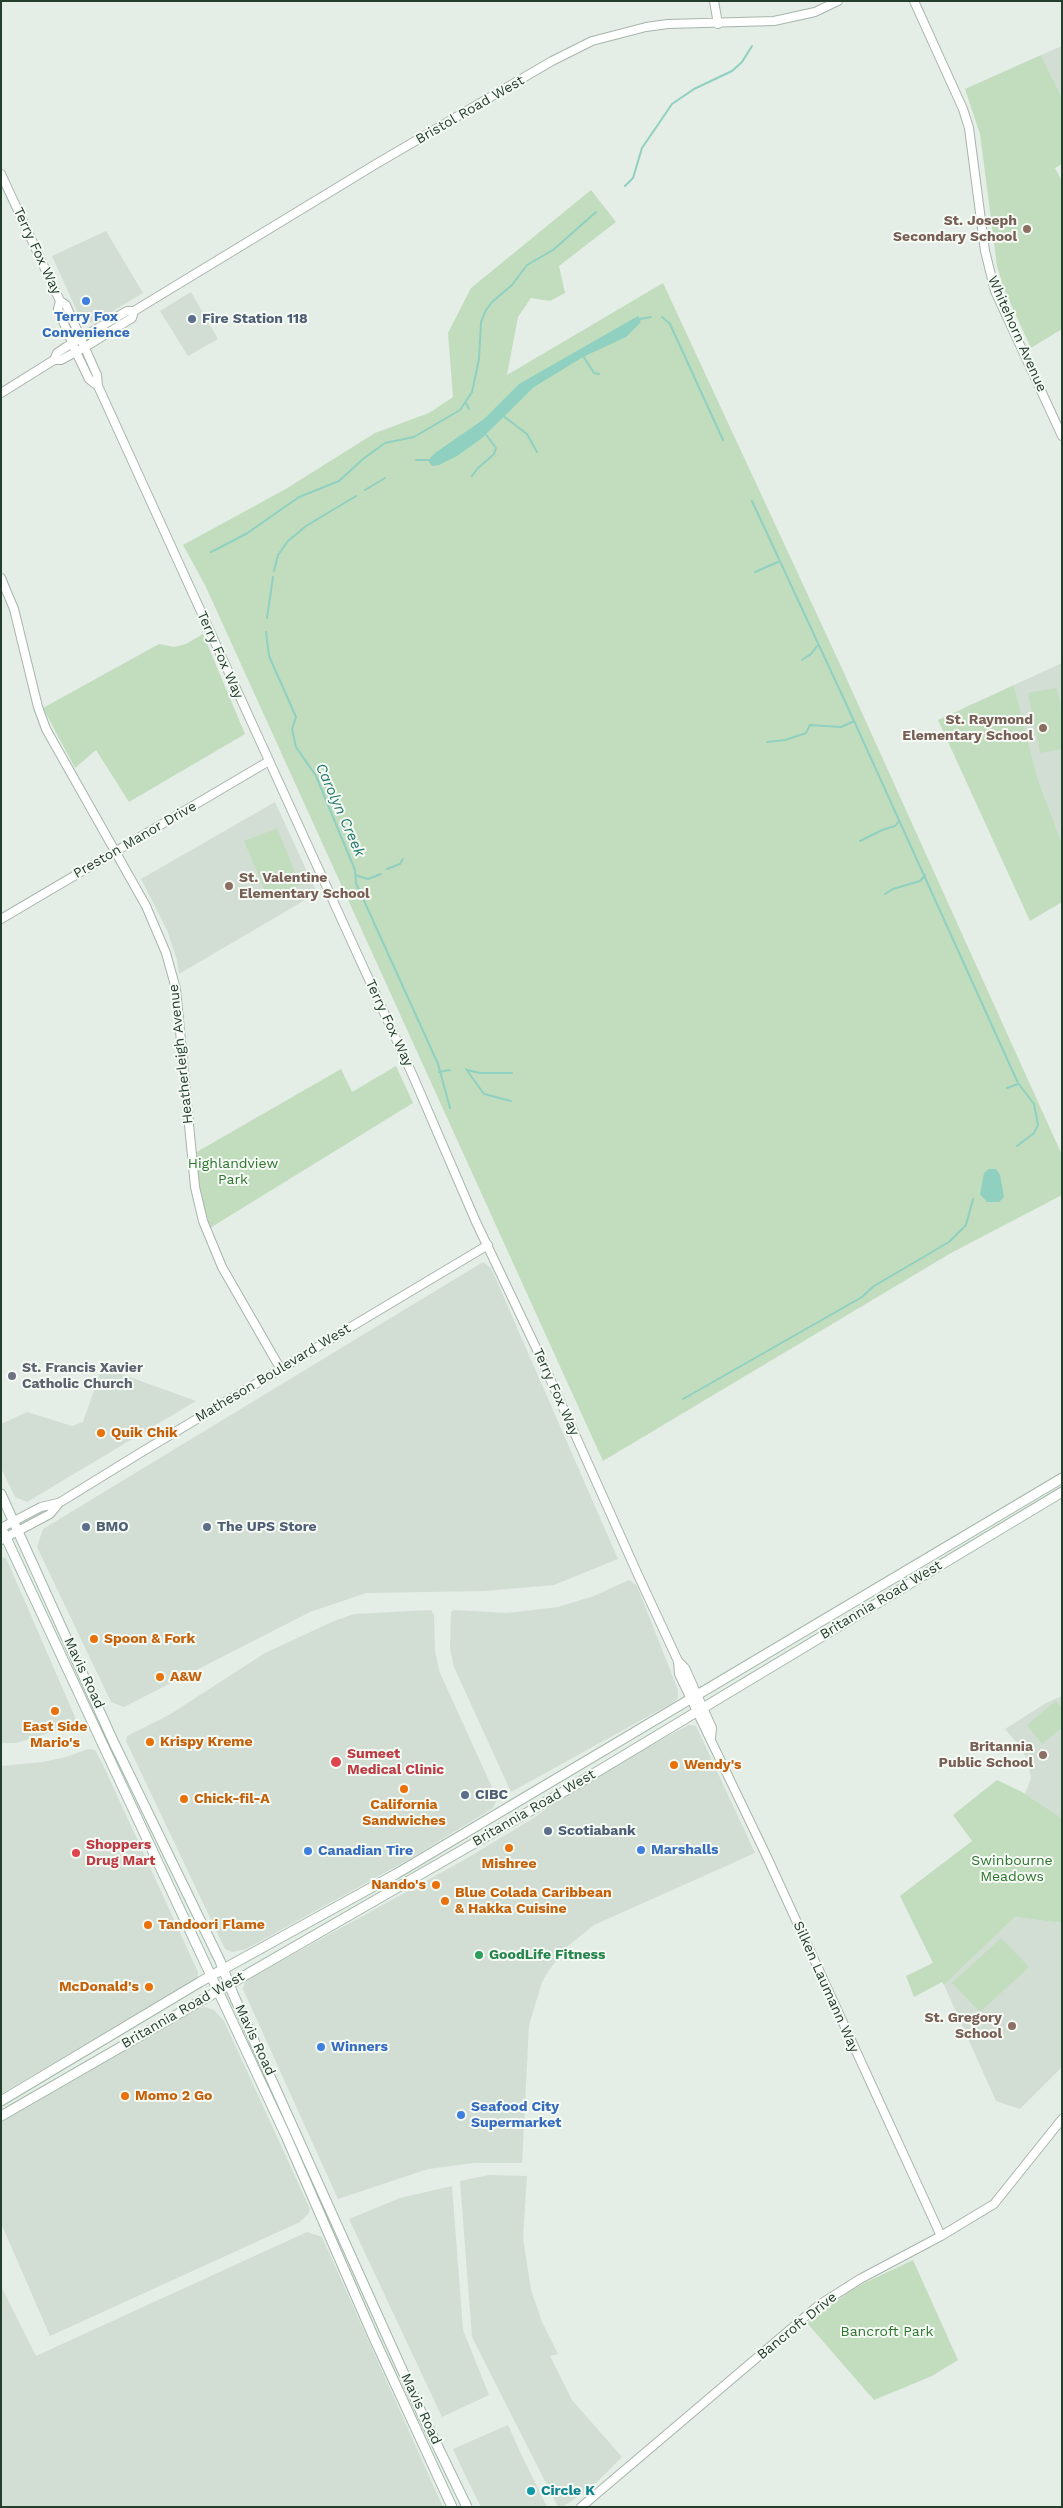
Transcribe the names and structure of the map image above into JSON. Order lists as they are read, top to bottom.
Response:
{
  "streets": {
    "main road": ["Britannia Road West", "Mavis Road"],
    "street": [
      "Bristol Road West",
      "Terry Fox Way",
      "Whitehorn Avenue",
      "Preston Manor Drive",
      "Heatherleigh Avenue",
      "Matheson Boulevard West",
      "Silken Laumann Way",
      "Bancroft Drive"
    ]
  },
  "crossings": [
    ["Bristol Road West", "Terry Fox Way"],
    ["Terry Fox Way", "Preston Manor Drive"],
    ["Terry Fox Way", "Matheson Boulevard West"],
    ["Terry Fox Way", "Britannia Road West"],
    ["Terry Fox Way", "Silken Laumann Way"],
    ["Preston Manor Drive", "Heatherleigh Avenue"],
    ["Heatherleigh Avenue", "Matheson Boulevard West"],
    ["Matheson Boulevard West", "Mavis Road"],
    ["Britannia Road West", "Mavis Road"],
    ["Britannia Road West", "Silken Laumann Way"],
    ["Silken Laumann Way", "Bancroft Drive"]
  ],
  "water": ["Carolyn Creek"],
  "parks": ["Highlandview Park", "Swinbourne Meadows", "Bancroft Park"],
  "places": [
    "St. Joseph Secondary School",
    "Terry Fox Convenience",
    "Fire Station 118",
    "St. Raymond Elementary School",
    "St. Valentine Elementary School",
    "St. Francis Xavier Catholic Church",
    "Quik Chik",
    "BMO",
    "The UPS Store",
    "Spoon & Fork",
    "A&W",
    "East Side Mario's",
    "Krispy Kreme",
    "Britannia Public School",
    "Sumeet Medical Clinic",
    "Wendy's",
    "California Sandwiches",
    "CIBC",
    "Chick-fil-A",
    "Scotiabank",
    "Mishree",
    "Marshalls",
    "Canadian Tire",
    "Shoppers Drug Mart",
    "Nando's",
    "Blue Colada Caribbean & Hakka Cuisine",
    "Tandoori Flame",
    "GoodLife Fitness",
    "McDonald's",
    "St. Gregory School",
    "Winners",
    "Momo 2 Go",
    "Seafood City Supermarket",
    "Circle K"
  ]
}
